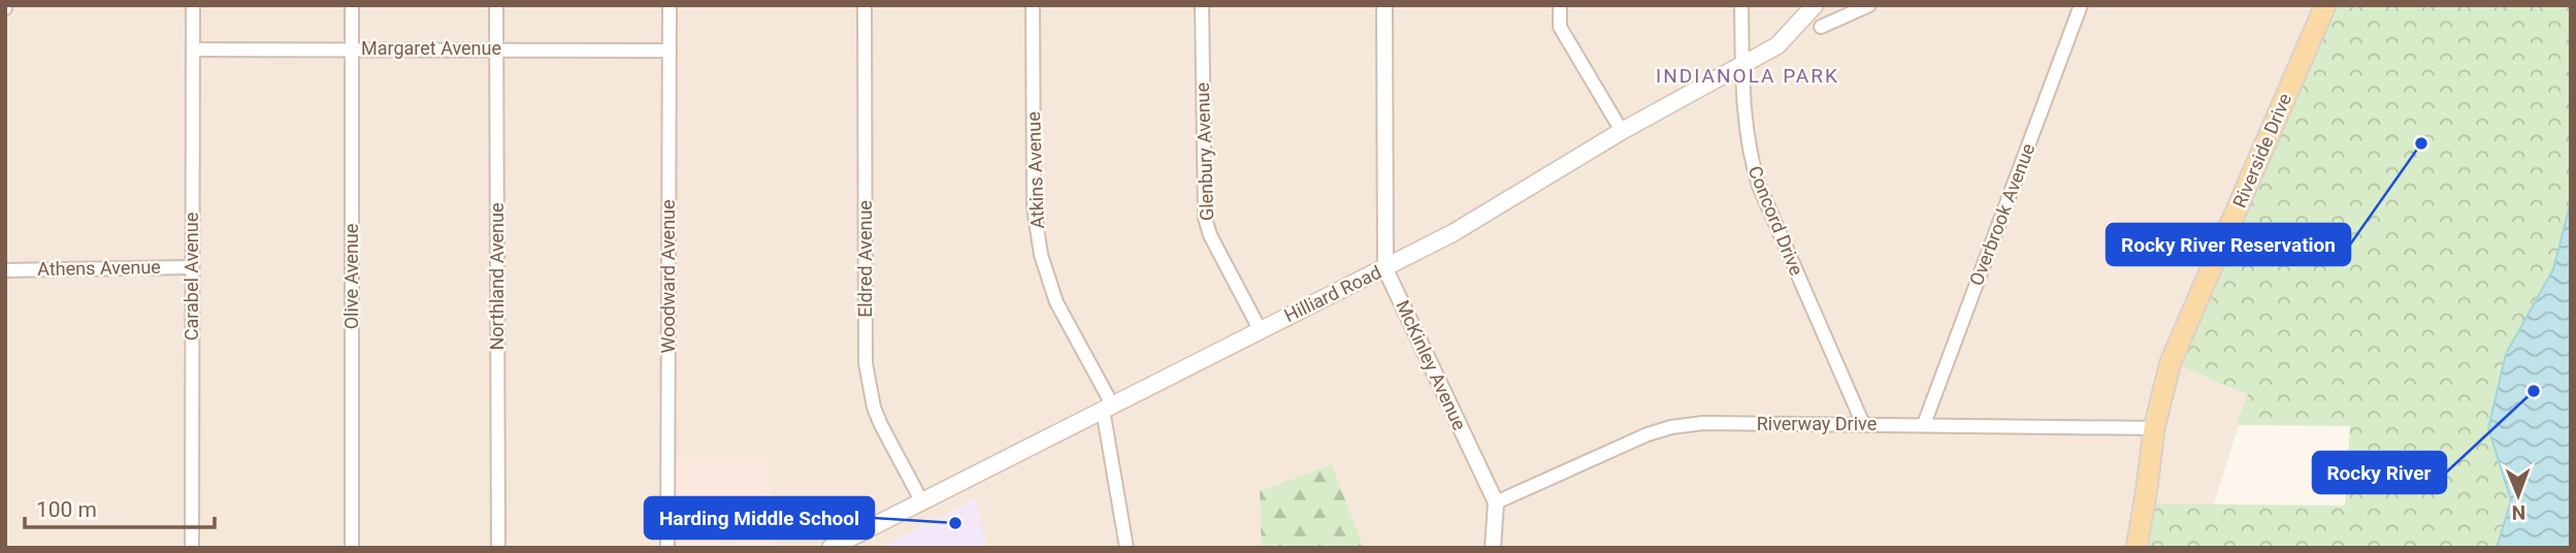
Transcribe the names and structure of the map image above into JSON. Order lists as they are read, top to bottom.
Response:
{
  "streets": {
    "main road": ["Riverside Drive", "Hilliard Road"],
    "street": [
      "Margaret Avenue",
      "Glenbury Avenue",
      "Atkins Avenue",
      "Overbrook Avenue",
      "Concord Drive",
      "Eldred Avenue",
      "Athens Avenue",
      "Carabel Avenue",
      "Olive Avenue",
      "Northland Avenue",
      "Woodward Avenue",
      "McKinley Avenue",
      "Riverway Drive"
    ]
  },
  "crossings": [
    ["Margaret Avenue", "Carabel Avenue"],
    ["Margaret Avenue", "Olive Avenue"],
    ["Margaret Avenue", "Northland Avenue"],
    ["Margaret Avenue", "Woodward Avenue"],
    ["Riverside Drive", "Riverway Drive"],
    ["Glenbury Avenue", "Hilliard Road"],
    ["Atkins Avenue", "Hilliard Road"],
    ["Overbrook Avenue", "Riverway Drive"],
    ["Concord Drive", "Hilliard Road"],
    ["Concord Drive", "Riverway Drive"],
    ["Eldred Avenue", "Hilliard Road"],
    ["Athens Avenue", "Carabel Avenue"],
    ["Hilliard Road", "McKinley Avenue"],
    ["McKinley Avenue", "Riverway Drive"]
  ],
  "districts": ["INDIANOLA PARK"],
  "places": ["Rocky River Reservation", "Rocky River", "Harding Middle School"],
  "scale_bar": "100 m",
  "north": "bottom"
}
